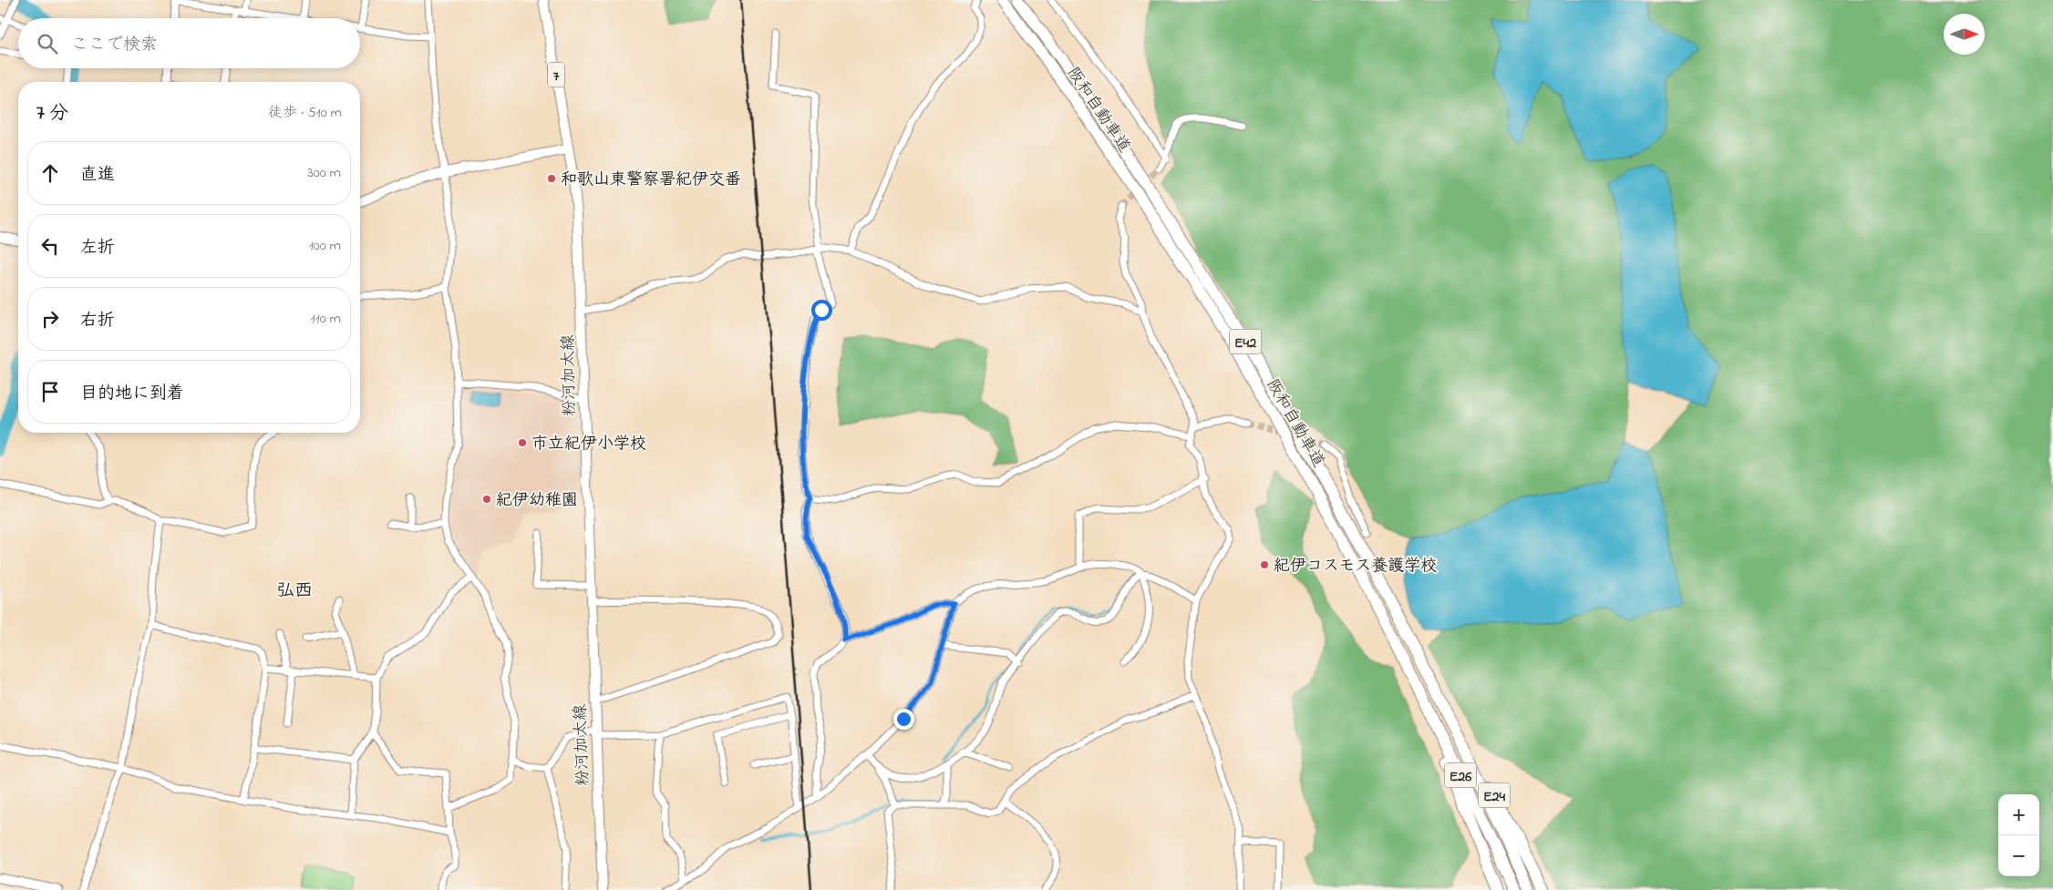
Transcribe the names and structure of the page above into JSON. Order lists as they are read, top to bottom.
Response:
{
  "streets": {
    "highway": [
      "阪和自動車道",
      "E42",
      "E26",
      "E24"
    ],
    "main road": ["7", "粉河加太線"]
  },
  "crossings": [
    ["阪和自動車道", "E24"]
  ],
  "districts": ["弘西"],
  "places": [
    "和歌山東警察署紀伊交番",
    "市立紀伊小学校",
    "紀伊幼稚園",
    "紀伊コスモス養護学校"
  ],
  "north": "right",
  "page": {
    "search": "ここで検索",
    "heading": ["7 分", "徒歩 · 510 m"],
    "list": [
      ["直進", "300 m"],
      ["左折", "100 m"],
      ["右折", "110 m"],
      "目的地に到着"
    ],
    "map_buttons": ["+", "−"]
  }
}
